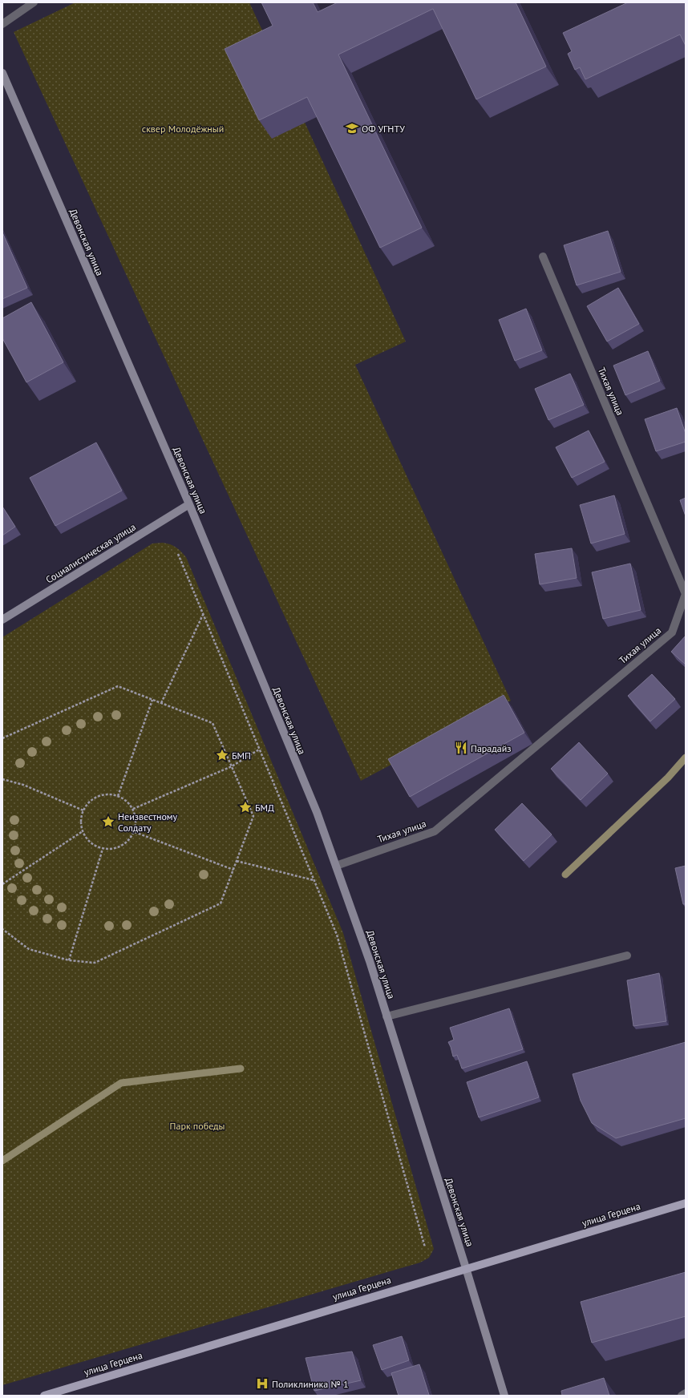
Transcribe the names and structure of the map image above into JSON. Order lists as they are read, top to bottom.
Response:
{
  "streets": {
    "main road": ["Девонская улица", "Социалистическая улица", "улица Герцена"],
    "street": ["Тихая улица"]
  },
  "crossings": [
    ["Девонская улица", "Тихая улица"],
    ["Девонская улица", "Социалистическая улица"],
    ["Девонская улица", "улица Герцена"]
  ],
  "parks": ["сквер Молодёжный", "Парк победы"],
  "places": {
    "school or university": ["ОФ УГНТУ"],
    "restaurant": ["Парадайз"],
    "place": ["БМП", "БМД", "Неизвестному Солдату"],
    "hospital": ["Поликлиника № 1"]
  }
}
